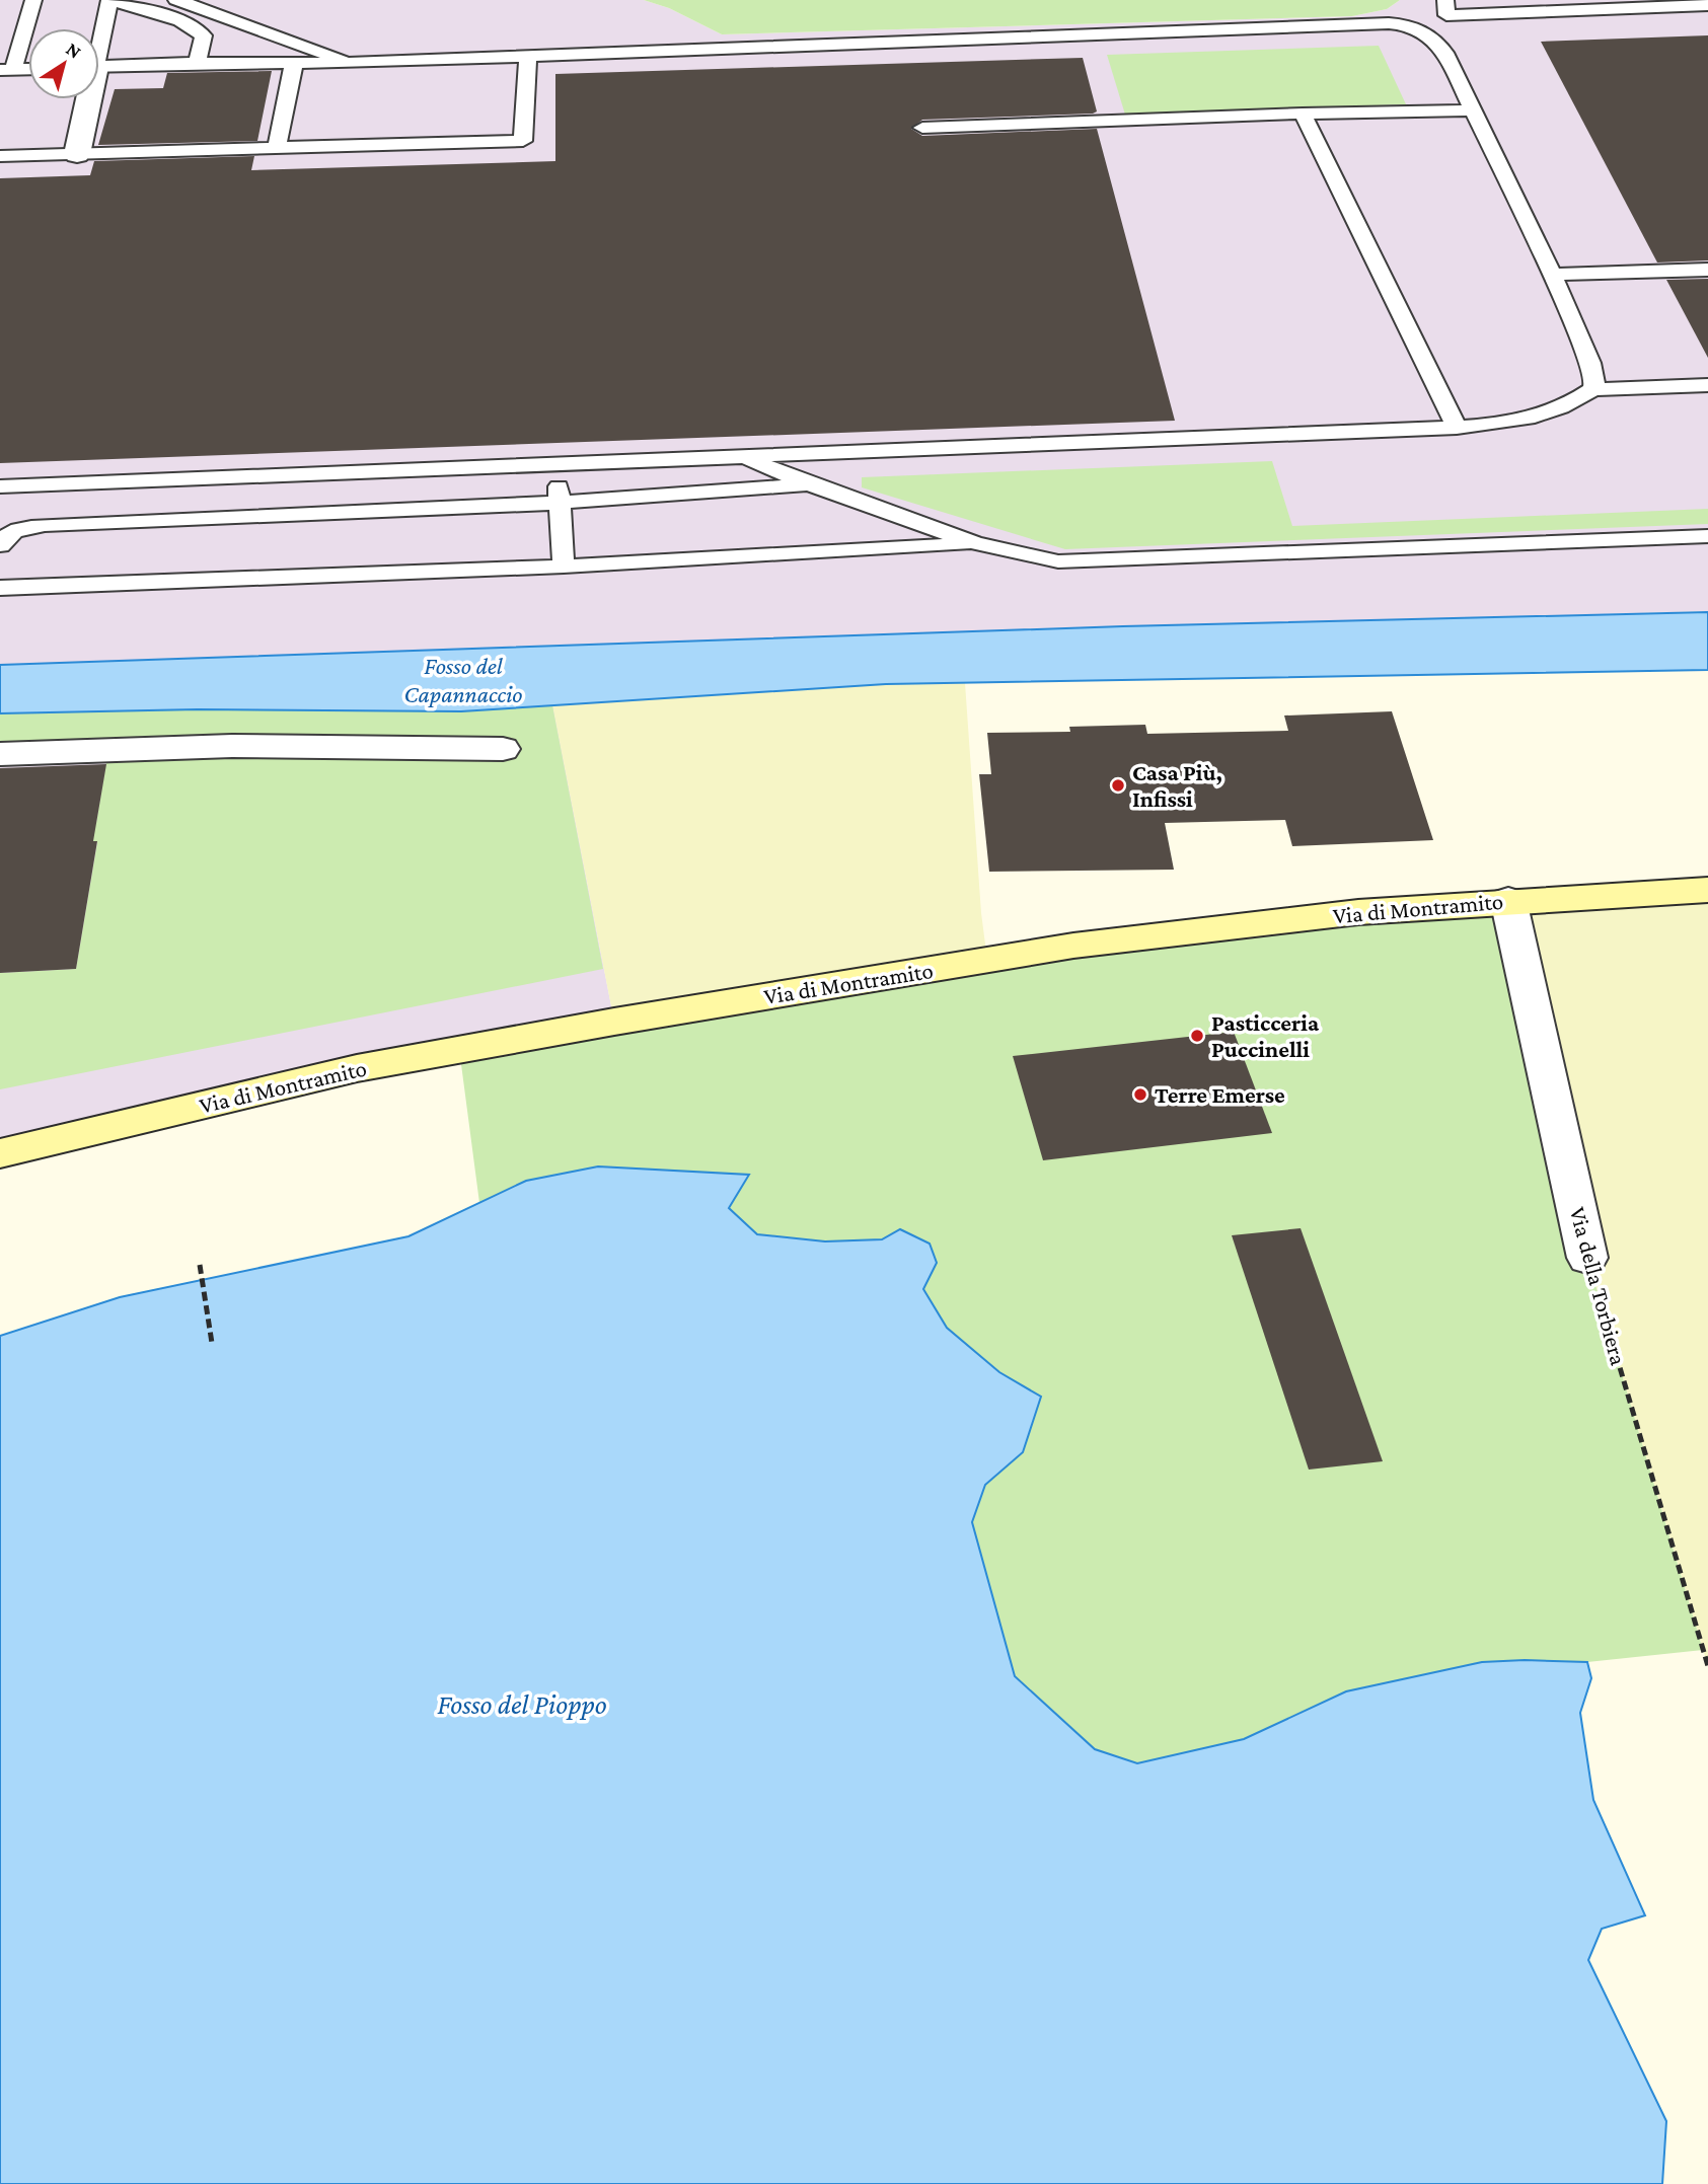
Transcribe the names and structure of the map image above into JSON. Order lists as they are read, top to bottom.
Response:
{
  "streets": {
    "main road": ["Via di Montramito"],
    "street": ["Via della Torbiera"]
  },
  "crossings": [
    ["Via di Montramito", "Via della Torbiera"]
  ],
  "water": ["Fosso del Capannaccio", "Fosso del Pioppo"],
  "places": ["Casa Più, Infissi", "Pasticceria Puccinelli", "Terre Emerse"],
  "north": "top right"
}
